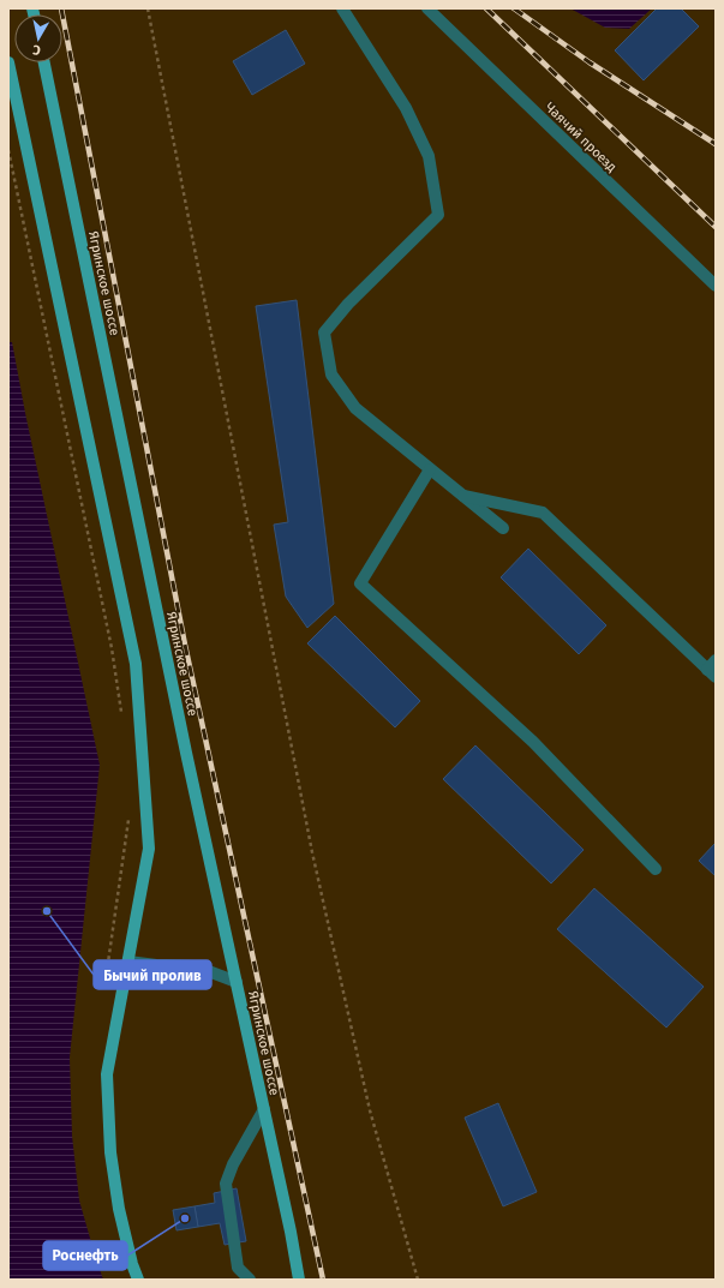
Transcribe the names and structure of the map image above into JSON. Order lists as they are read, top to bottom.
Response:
{
  "streets": {
    "main road": ["Ягринское шоссе"],
    "street": ["Чаячий проезд"]
  },
  "places": ["Бычий пролив", "Роснефть"],
  "north": "bottom"
}
